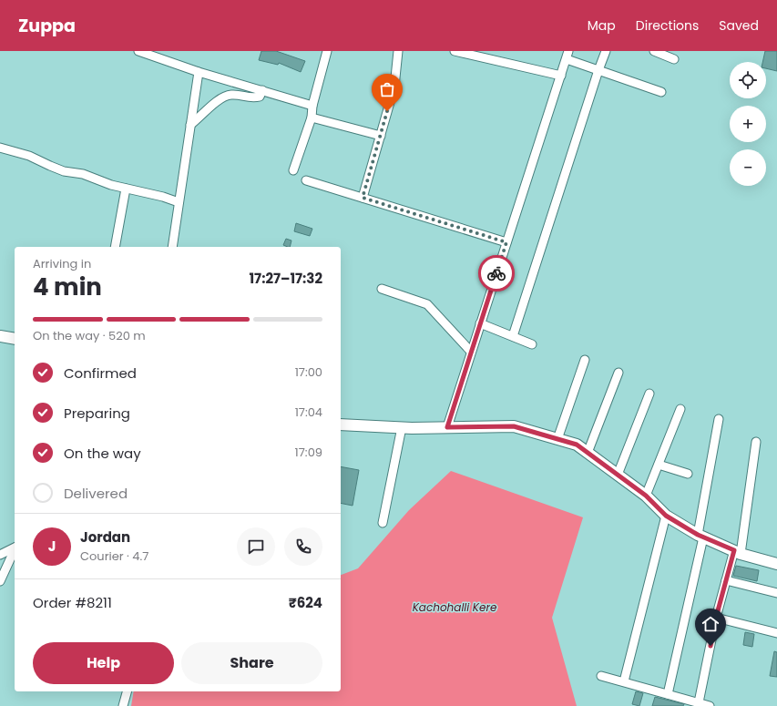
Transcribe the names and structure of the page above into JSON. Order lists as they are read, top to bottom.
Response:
{
  "water": ["Kachohalli Kere"],
  "page": {
    "header": "Zuppa",
    "nav": ["Map", "Directions", "Saved"],
    "map_buttons": ["+", "−"],
    "heading": ["4 min", "Arriving in", "17:27–17:32"],
    "panel": [
      "Jordan",
      "Courier · 4.7",
      "Order #8211",
      "₹624"
    ],
    "bar": "On the way · 520 m",
    "list": [
      ["Confirmed", "17:00"],
      ["Preparing", "17:04"],
      ["On the way", "17:09"],
      "Delivered"
    ],
    "round": "J",
    "buttons": ["Help", "Share"]
  }
}
